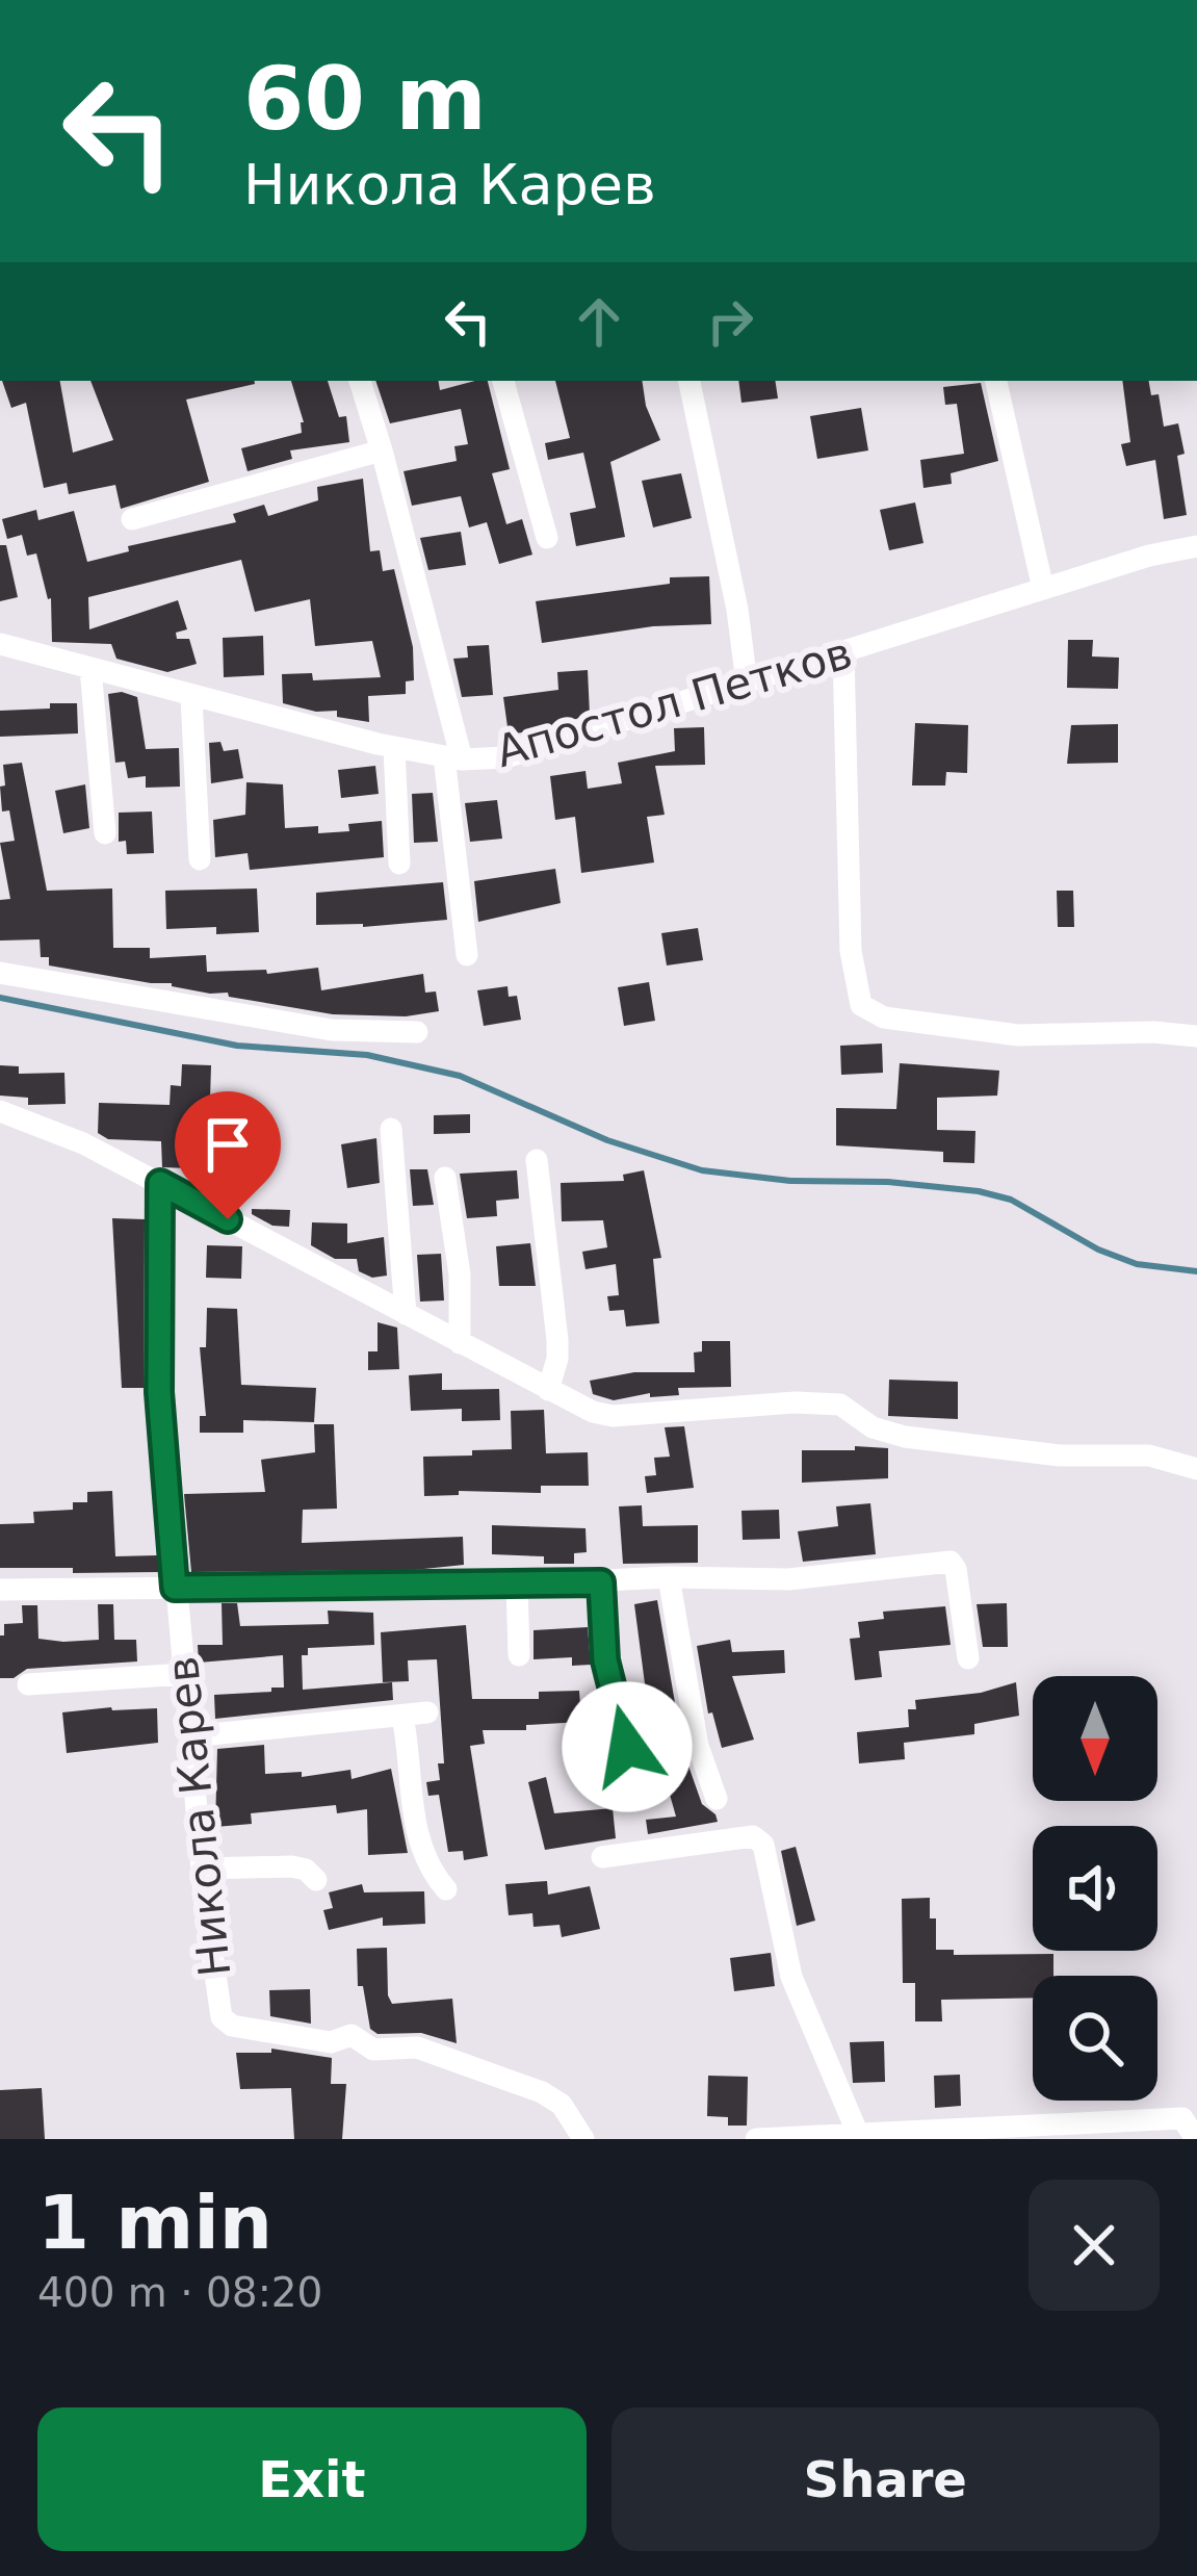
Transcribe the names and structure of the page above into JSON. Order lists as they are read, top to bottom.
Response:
{
  "streets": {
    "street": ["Апостол Петков", "Никола Карев"]
  },
  "north": "bottom",
  "page": {
    "turn": ["60 m", "Никола Карев"],
    "heading": ["1 min", "400 m · 08:20"],
    "buttons": ["Exit", "Share"]
  }
}
